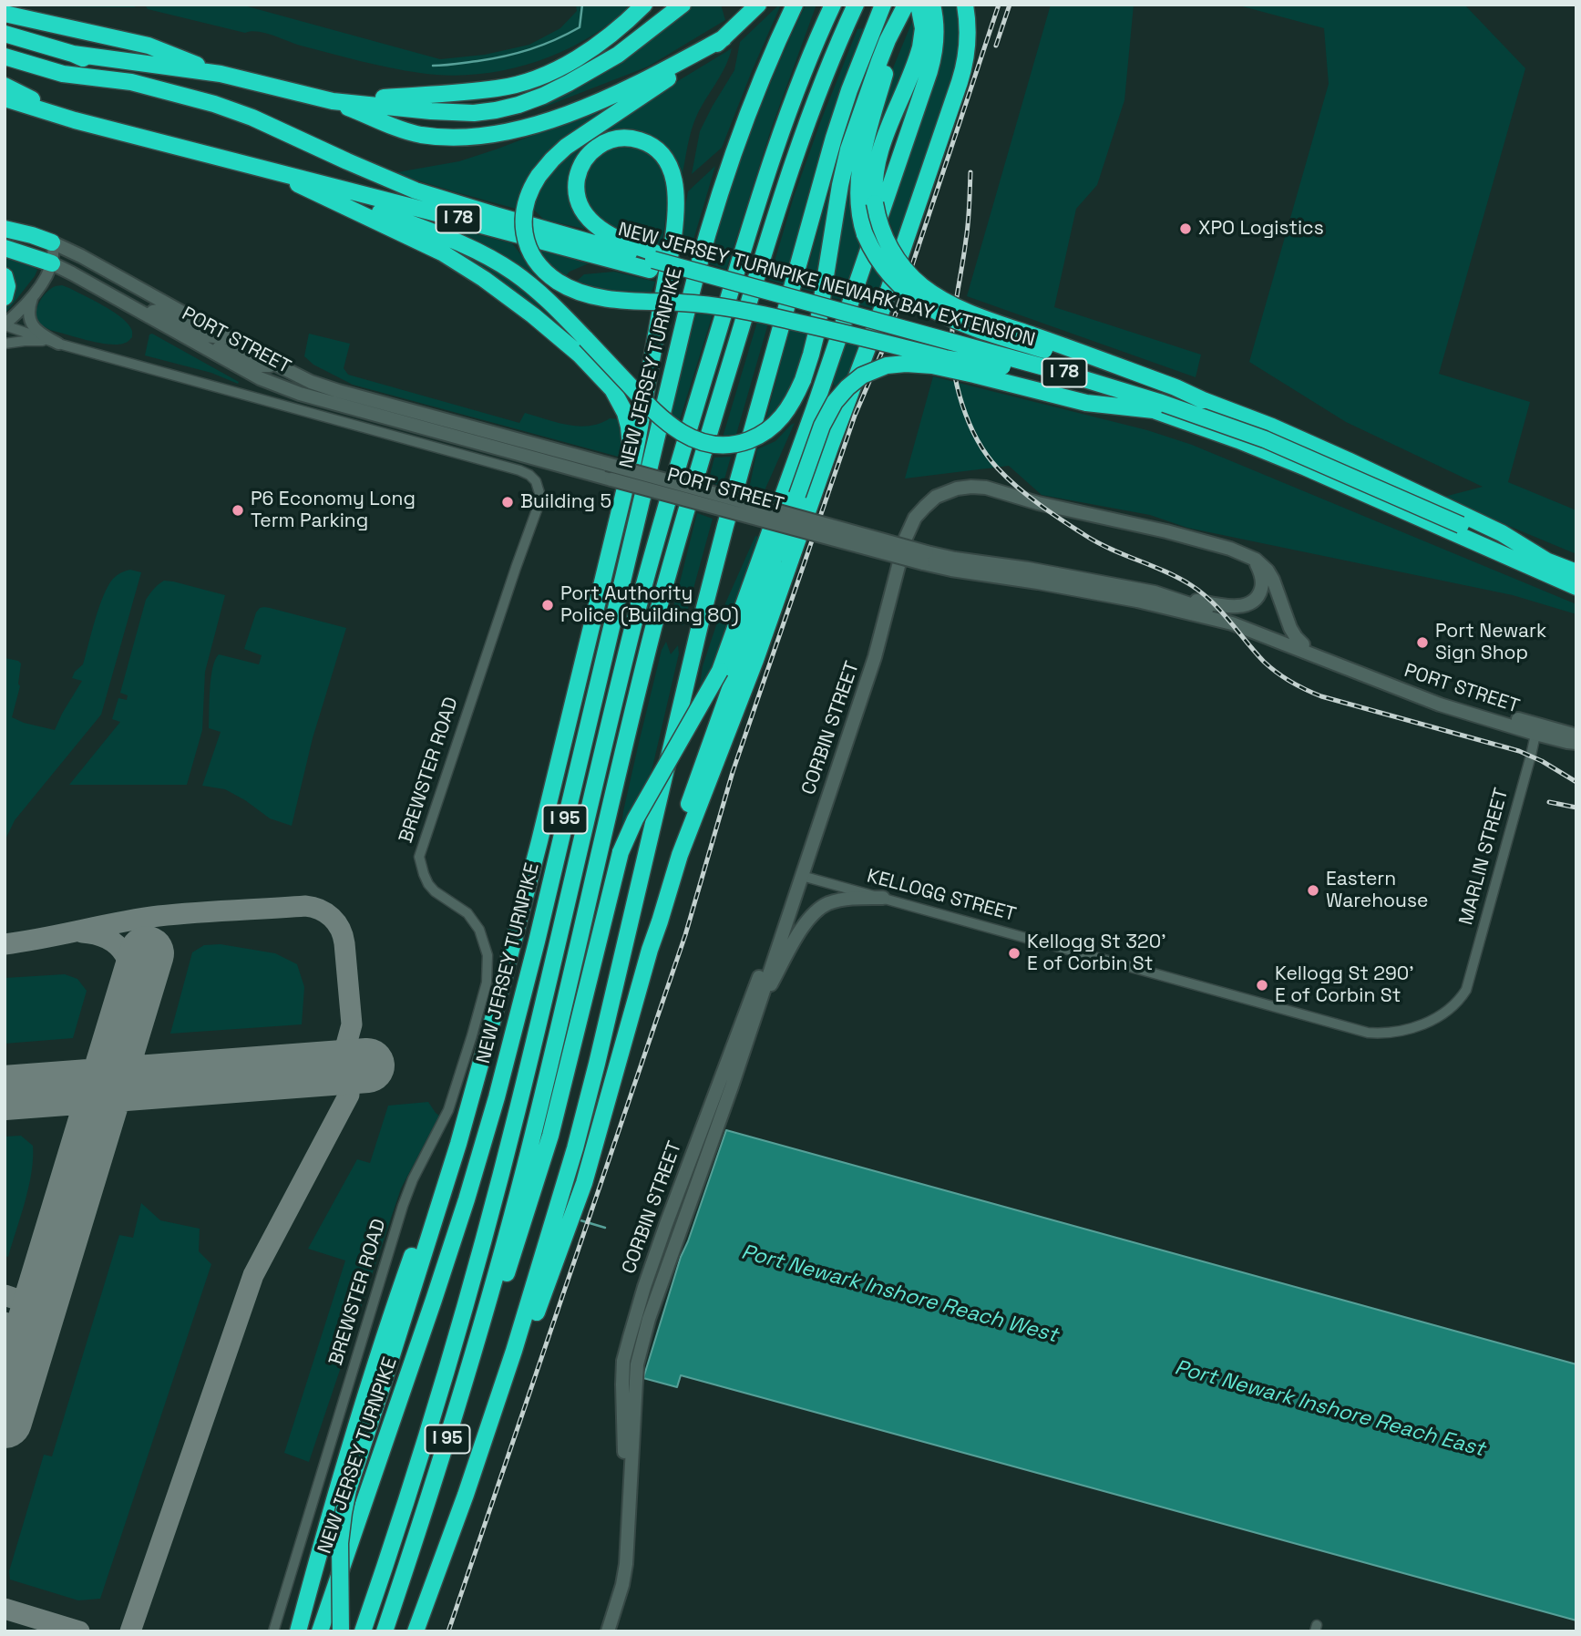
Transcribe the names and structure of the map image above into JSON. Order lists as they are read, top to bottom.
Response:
{
  "streets": {
    "highway": [
      "I 78",
      "NEW JERSEY TURNPIKE NEWARK BAY EXTENSION",
      "NEW JERSEY TURNPIKE",
      "I 95"
    ],
    "main road": ["PORT STREET", "CORBIN STREET"],
    "street": ["BREWSTER ROAD", "MARLIN STREET", "KELLOGG STREET"]
  },
  "crossings": [
    ["I 78", "NEW JERSEY TURNPIKE NEWARK BAY EXTENSION"],
    ["PORT STREET", "BREWSTER ROAD"],
    ["PORT STREET", "MARLIN STREET"],
    ["CORBIN STREET", "KELLOGG STREET"],
    ["MARLIN STREET", "KELLOGG STREET"]
  ],
  "water": ["Port Newark Inshore Reach West", "Port Newark Inshore Reach East"],
  "places": [
    "XPO Logistics",
    "Building 5",
    "P6 Economy Long Term Parking",
    "Port Authority Police (Building 80)",
    "Port Newark Sign Shop",
    "Eastern Warehouse",
    "Kellogg St 320' E of Corbin St",
    "Kellogg St 290' E of Corbin St"
  ]
}
